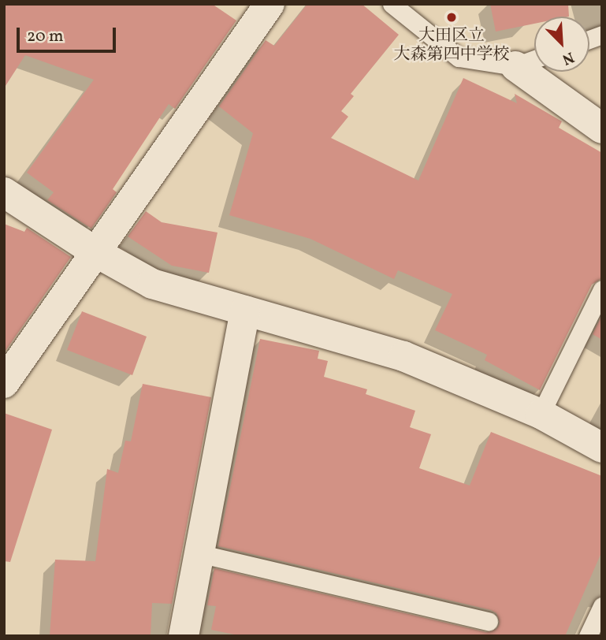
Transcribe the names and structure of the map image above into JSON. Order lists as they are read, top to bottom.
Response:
{
  "places": ["大田区立 大森第四中学校"],
  "scale_bar": "20 m",
  "north": "bottom right"
}
